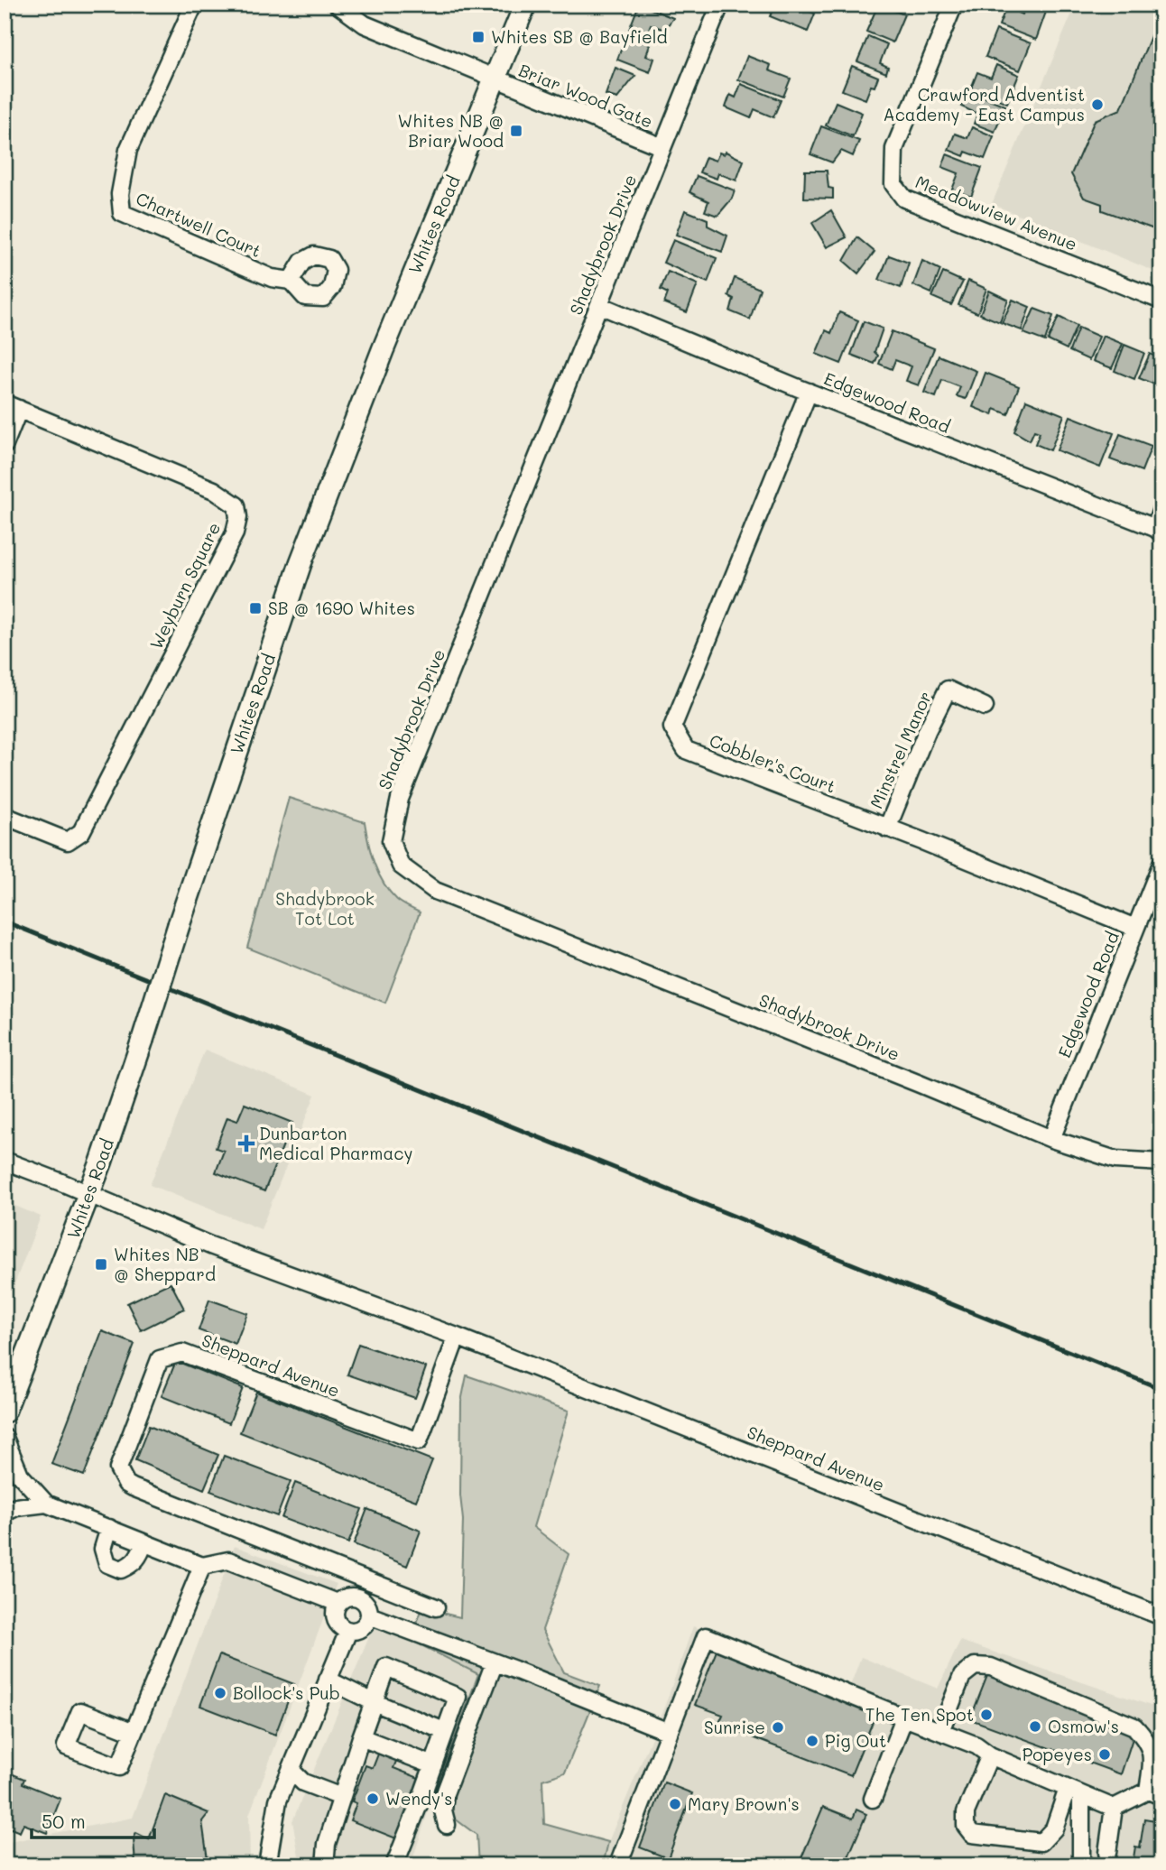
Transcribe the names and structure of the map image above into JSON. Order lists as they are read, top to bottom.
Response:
{
  "streets": {
    "main road": ["Whites Road"],
    "street": [
      "Briar Wood Gate",
      "Meadowview Avenue",
      "Chartwell Court",
      "Shadybrook Drive",
      "Edgewood Road",
      "Weyburn Square",
      "Minstrel Manor",
      "Cobbler's Court",
      "Sheppard Avenue"
    ]
  },
  "crossings": [
    ["Briar Wood Gate", "Whites Road"],
    ["Briar Wood Gate", "Shadybrook Drive"],
    ["Whites Road", "Sheppard Avenue"],
    ["Shadybrook Drive", "Edgewood Road"],
    ["Edgewood Road", "Cobbler's Court"],
    ["Minstrel Manor", "Cobbler's Court"]
  ],
  "parks": ["Shadybrook Tot Lot"],
  "places": {
    "transit": [
      "Whites SB @ Bayfield",
      "Whites NB @ Briar Wood",
      "SB @ 1690 Whites",
      "Whites NB @ Sheppard"
    ],
    "other": [
      "Crawford Adventist Academy - East Campus",
      "Bollock's Pub",
      "The Ten Spot",
      "Osmow's",
      "Sunrise",
      "Pig Out",
      "Popeyes",
      "Wendy's",
      "Mary Brown's"
    ],
    "health": ["Dunbarton Medical Pharmacy"]
  },
  "scale_bar": "50 m"
}
